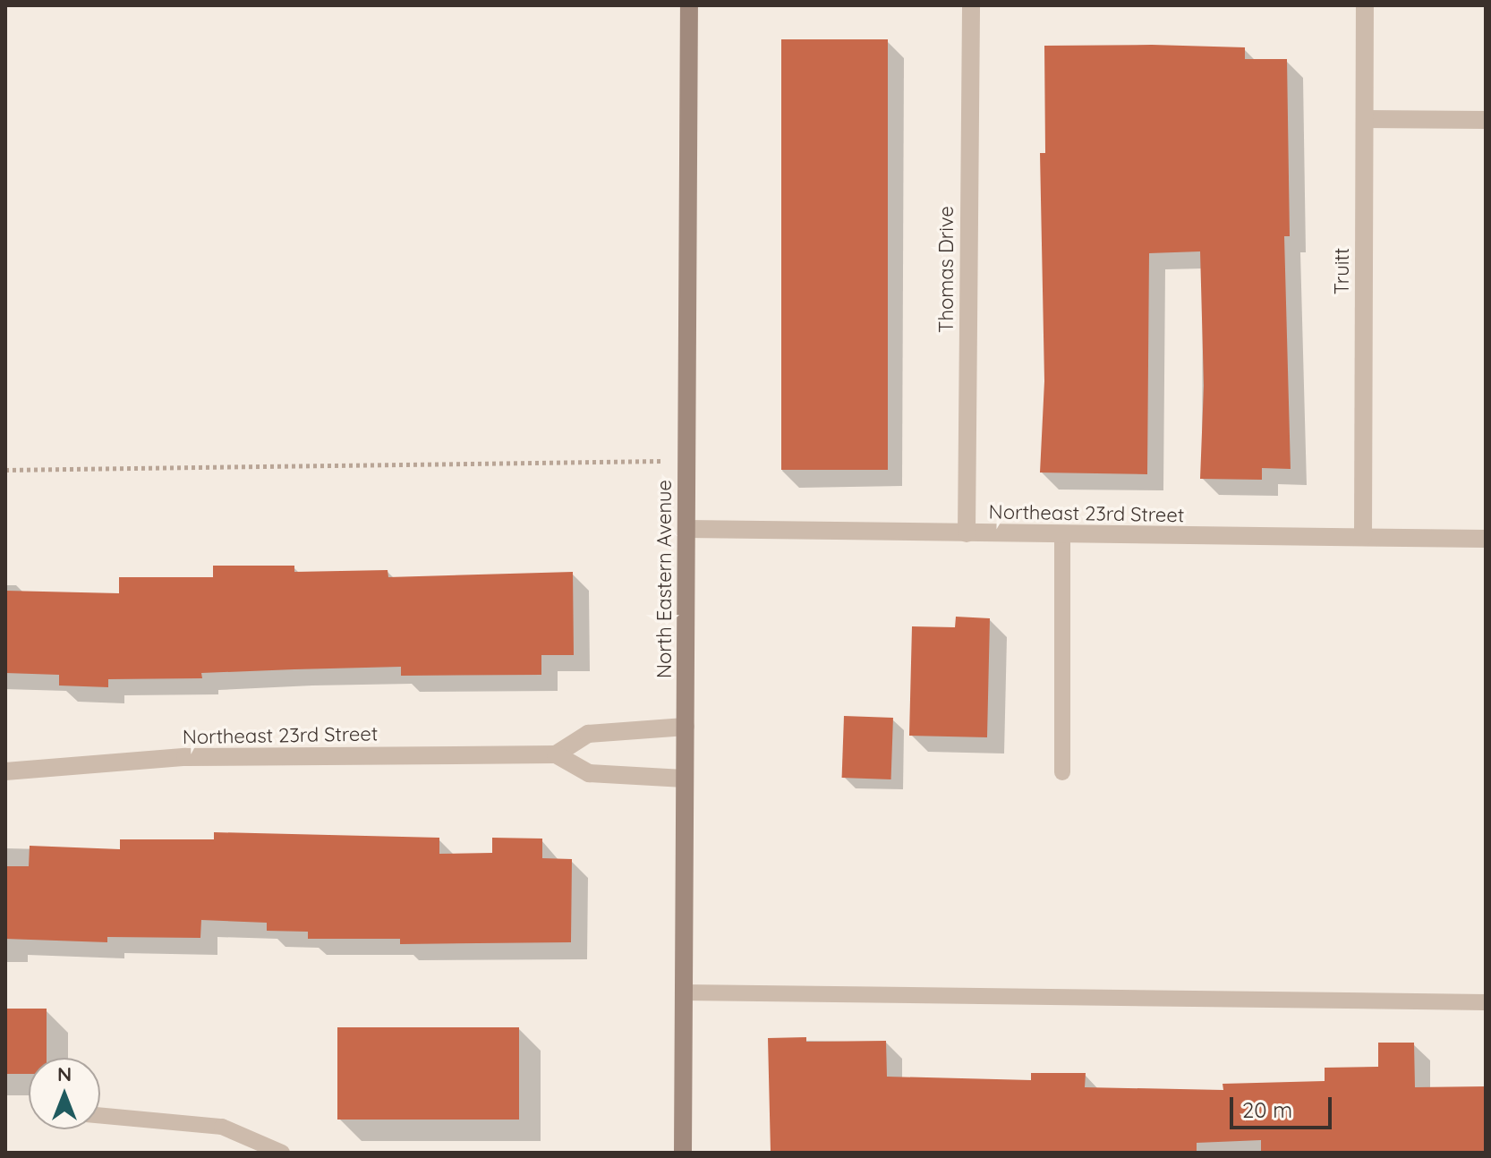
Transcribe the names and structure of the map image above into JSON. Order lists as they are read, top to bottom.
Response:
{
  "streets": {
    "main road": ["North Eastern Avenue"],
    "street": ["Thomas Drive", "Truitt", "Northeast 23rd Street"]
  },
  "crossings": [
    ["Thomas Drive", "Northeast 23rd Street"],
    ["Truitt", "Northeast 23rd Street"],
    ["Northeast 23rd Street", "North Eastern Avenue"]
  ],
  "scale_bar": "20 m",
  "north": "top"
}
